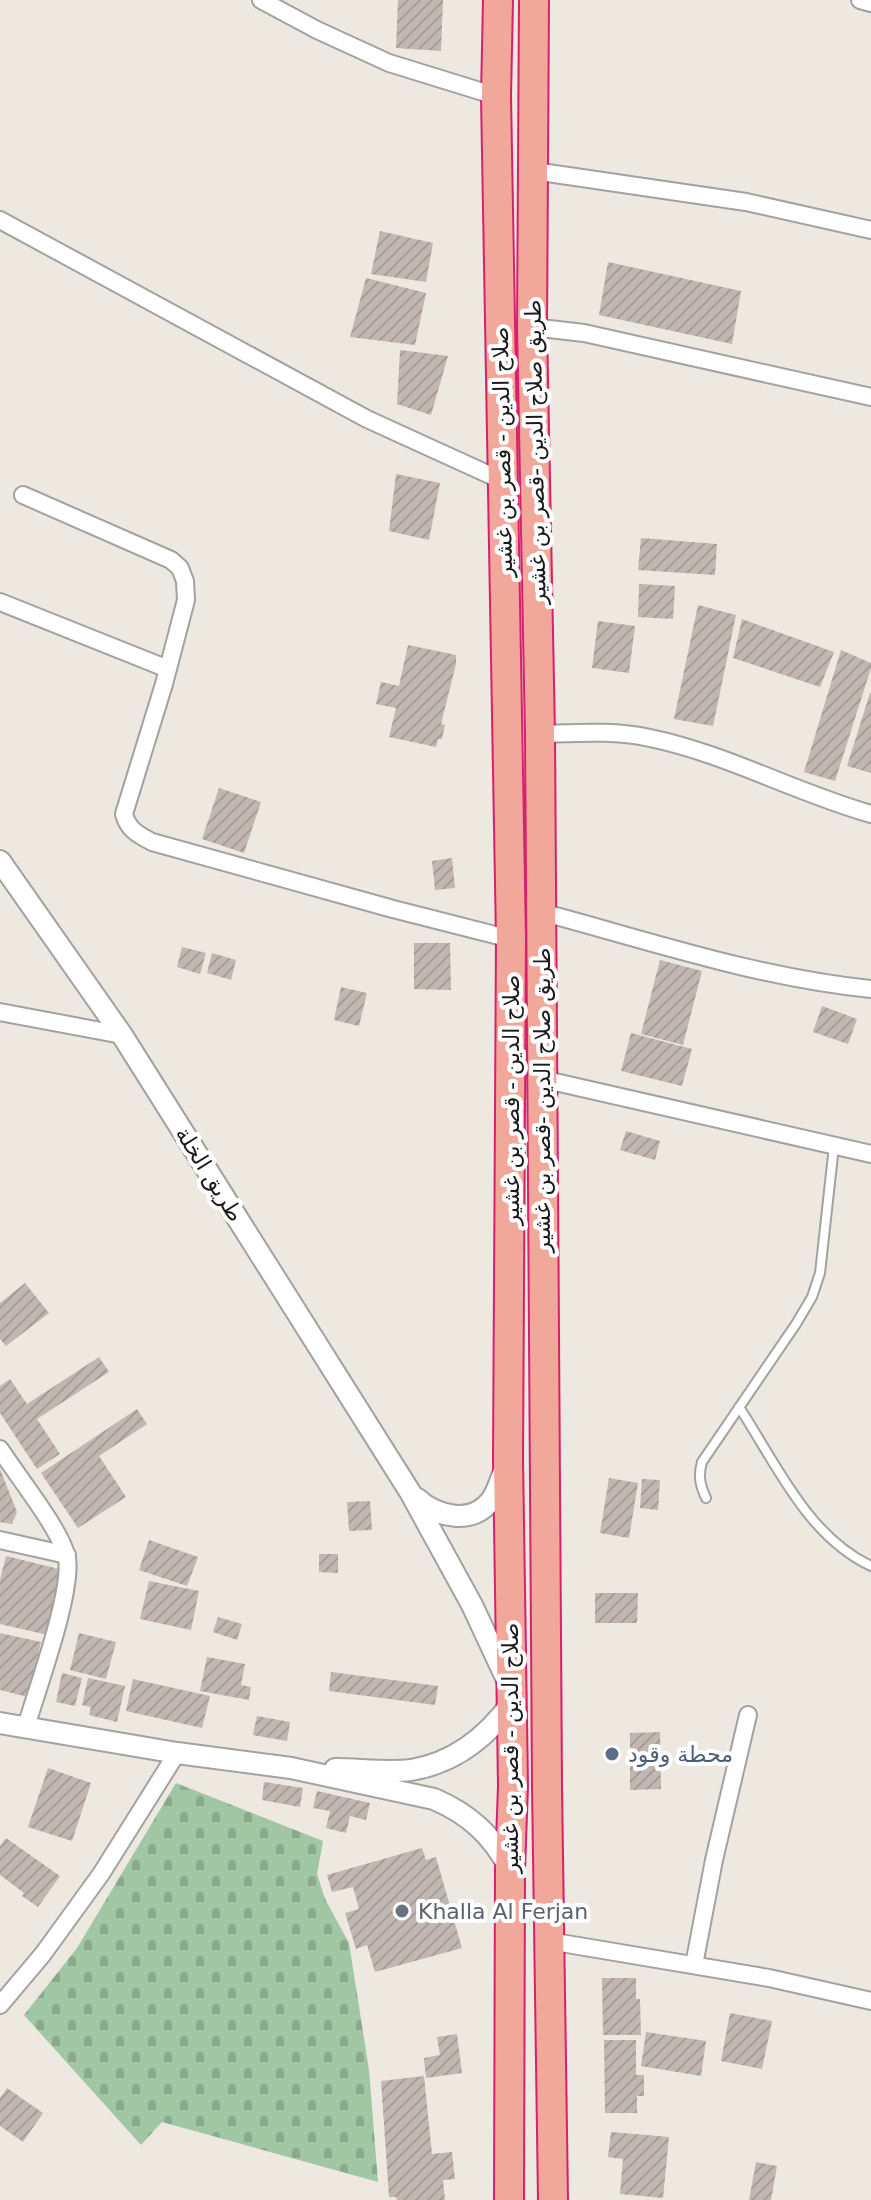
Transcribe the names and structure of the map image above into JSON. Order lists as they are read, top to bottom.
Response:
{
  "streets": {
    "highway": ["صلاح الدين - قصر بن غشير", "طريق صلاح الدين -قصر بن غشير"],
    "street": ["طريق الخلة"]
  },
  "crossings": [
    ["صلاح الدين - قصر بن غشير", "طريق الخلة"]
  ],
  "places": ["محطة وقود", "Khalla Al Ferjan"]
}
